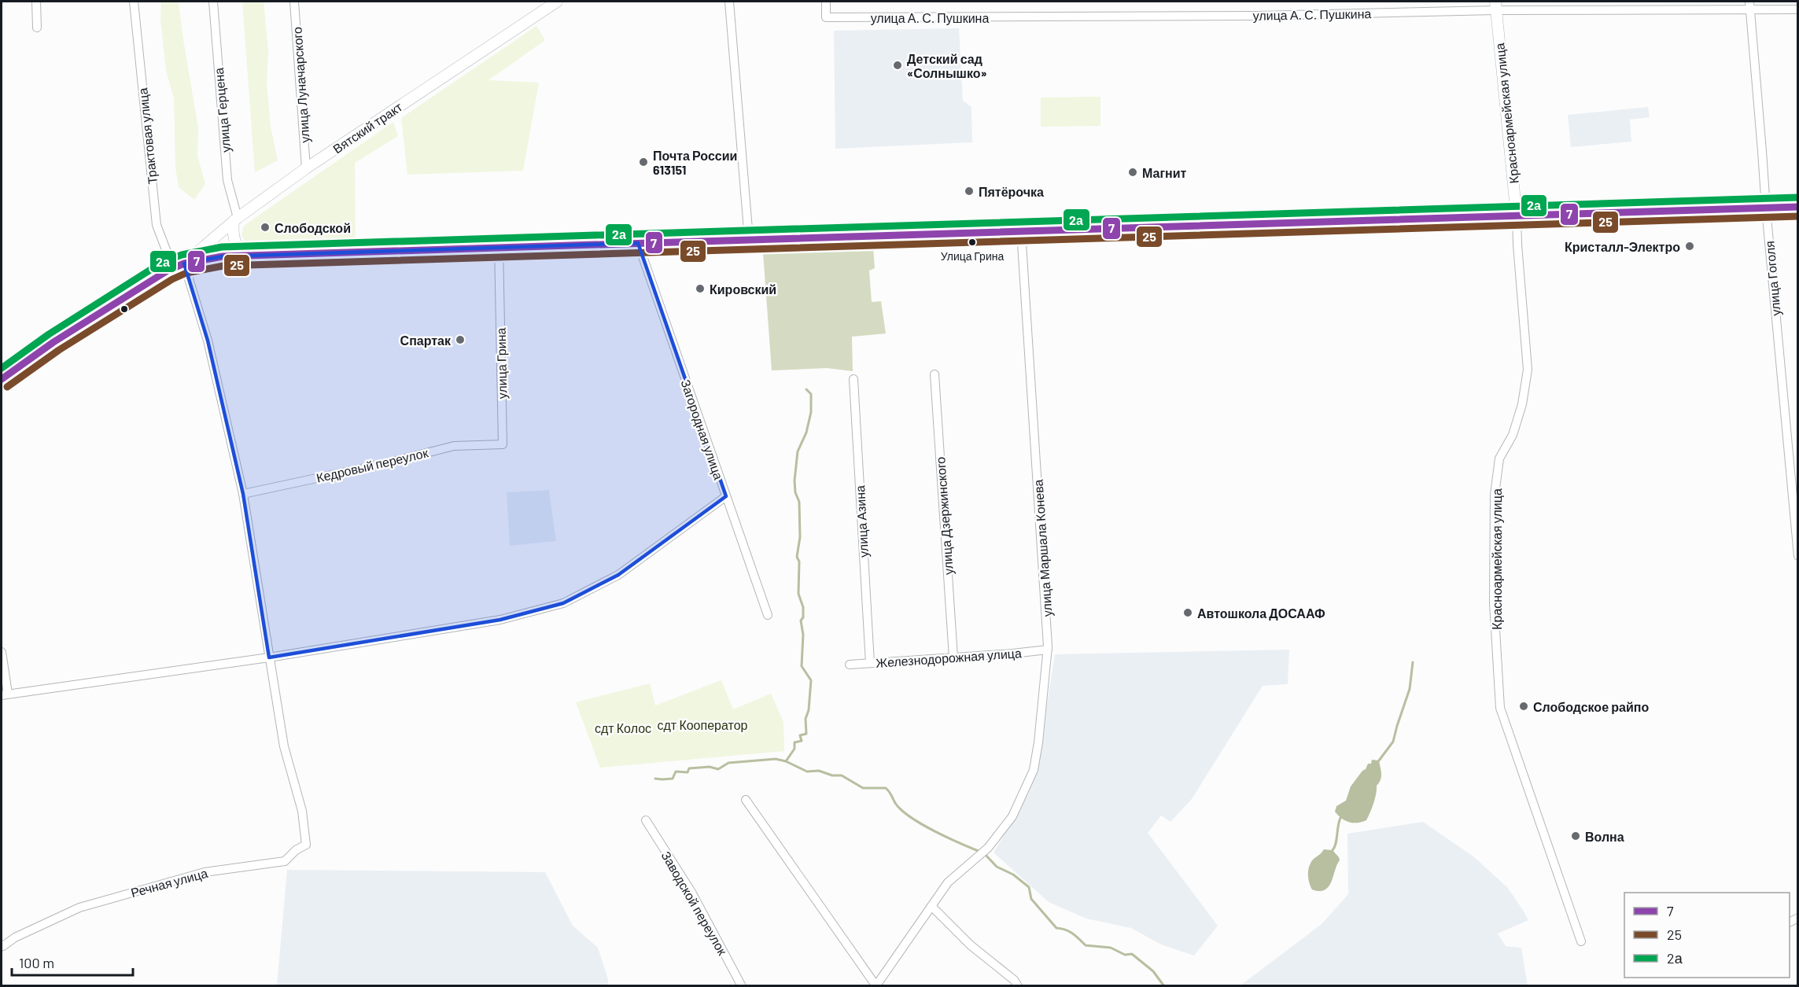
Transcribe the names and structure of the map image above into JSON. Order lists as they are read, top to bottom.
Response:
{
  "streets": {
    "main road": ["Красноармейская улица", "Вятский тракт"],
    "street": [
      "улица А. С. Пушкина",
      "улица Луначарского",
      "улица Герцена",
      "Трактовая улица",
      "улица Гоголя",
      "улица Грина",
      "Загородная улица",
      "Кедровый переулок",
      "улица Дзержинского",
      "улица Азина",
      "улица Маршала Конева",
      "Железнодорожная улица",
      "Речная улица",
      "Заводской переулок"
    ]
  },
  "crossings": [
    ["улица А. С. Пушкина", "Красноармейская улица"],
    ["улица А. С. Пушкина", "улица Гоголя"],
    ["улица Луначарского", "Вятский тракт"],
    ["улица Герцена", "Вятский тракт"],
    ["Вятский тракт", "Трактовая улица"],
    ["улица Грина", "Кедровый переулок"],
    ["улица Дзержинского", "Железнодорожная улица"],
    ["улица Азина", "Железнодорожная улица"],
    ["улица Маршала Конева", "Железнодорожная улица"]
  ],
  "parks": ["сдт Кооператор", "сдт Колос"],
  "places": [
    "Детский сад «Солнышко»",
    "Почта России 613151",
    "Магнит",
    "Пятёрочка",
    "Слободской",
    "Улица Грина",
    "Кристалл-Электро",
    "Кировский",
    "Спартак",
    "Автошкола ДОСААФ",
    "Слободское райпо",
    "Волна"
  ],
  "lines": ["transit line 2а", "transit line 7", "transit line 25"],
  "legend": ["7", "25", "2а"],
  "scale_bar": "100 m"
}
